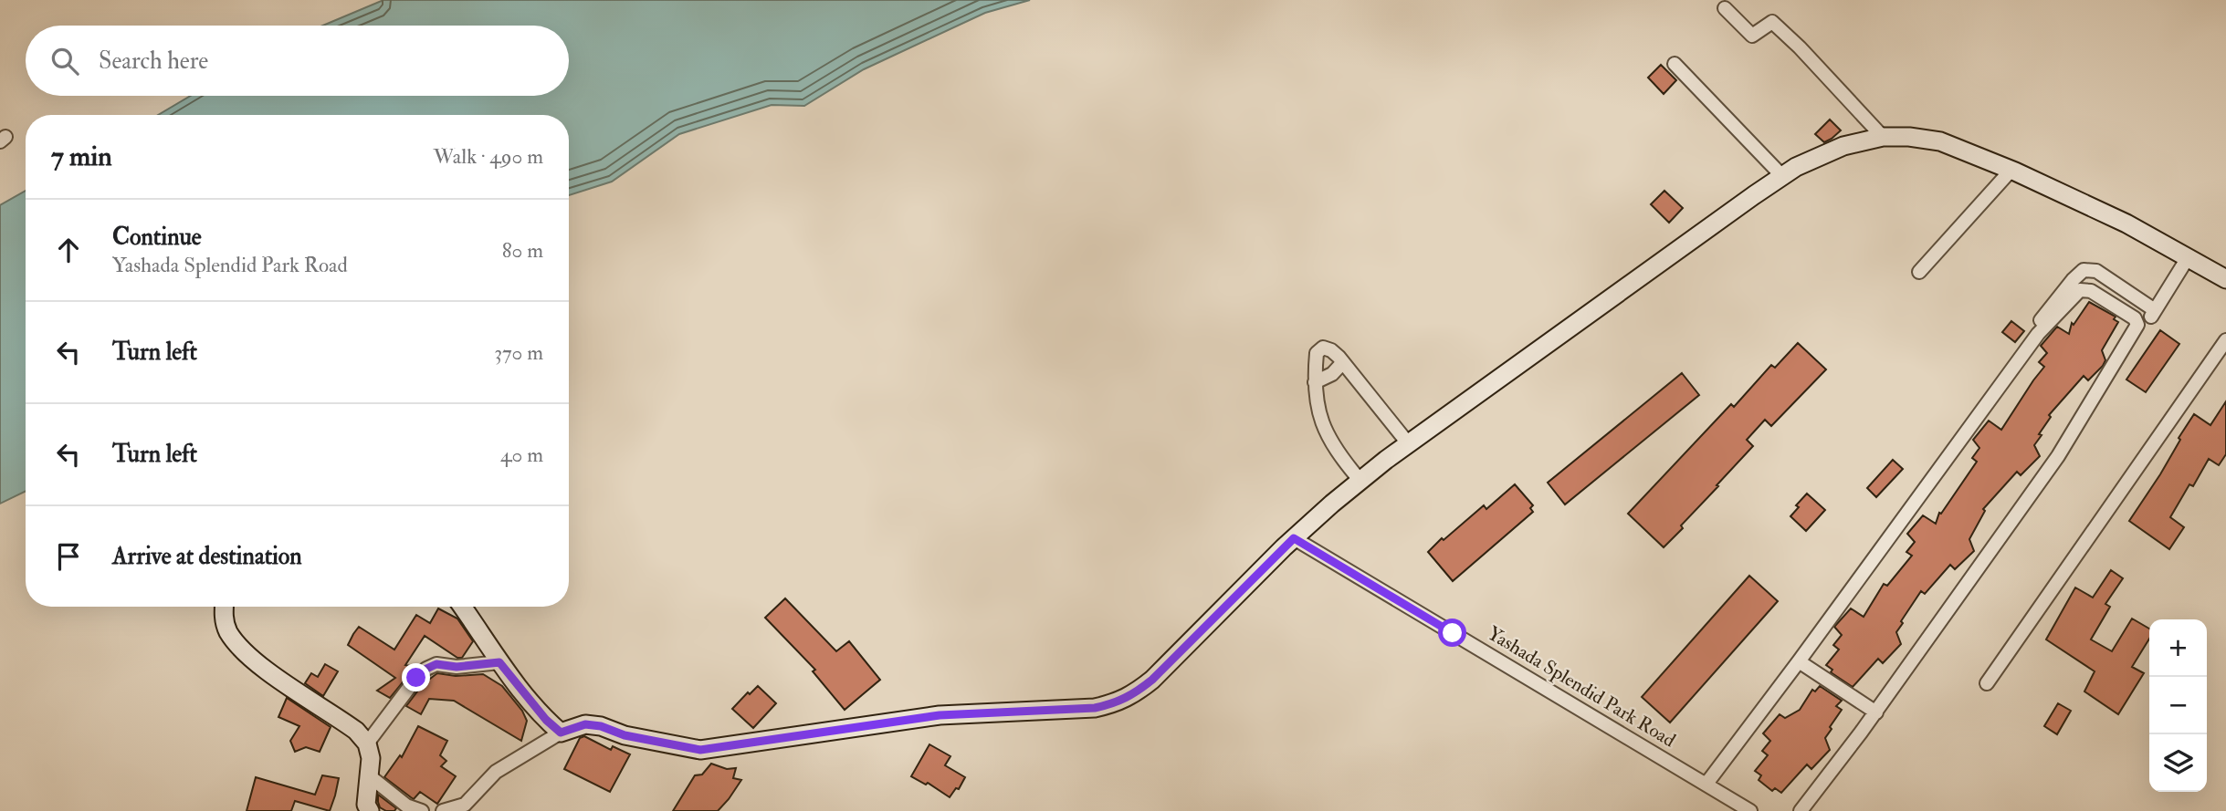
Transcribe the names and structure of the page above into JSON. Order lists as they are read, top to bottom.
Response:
{
  "streets": {
    "street": ["Yashada Splendid Park Road"]
  },
  "page": {
    "search": "Search here",
    "heading": ["7 min", "Walk · 490 m"],
    "list": [
      ["Continue", "Yashada Splendid Park Road", "80 m"],
      ["Turn left", "370 m"],
      ["Turn left", "40 m"],
      "Arrive at destination"
    ],
    "map_buttons": ["+", "−"]
  }
}
